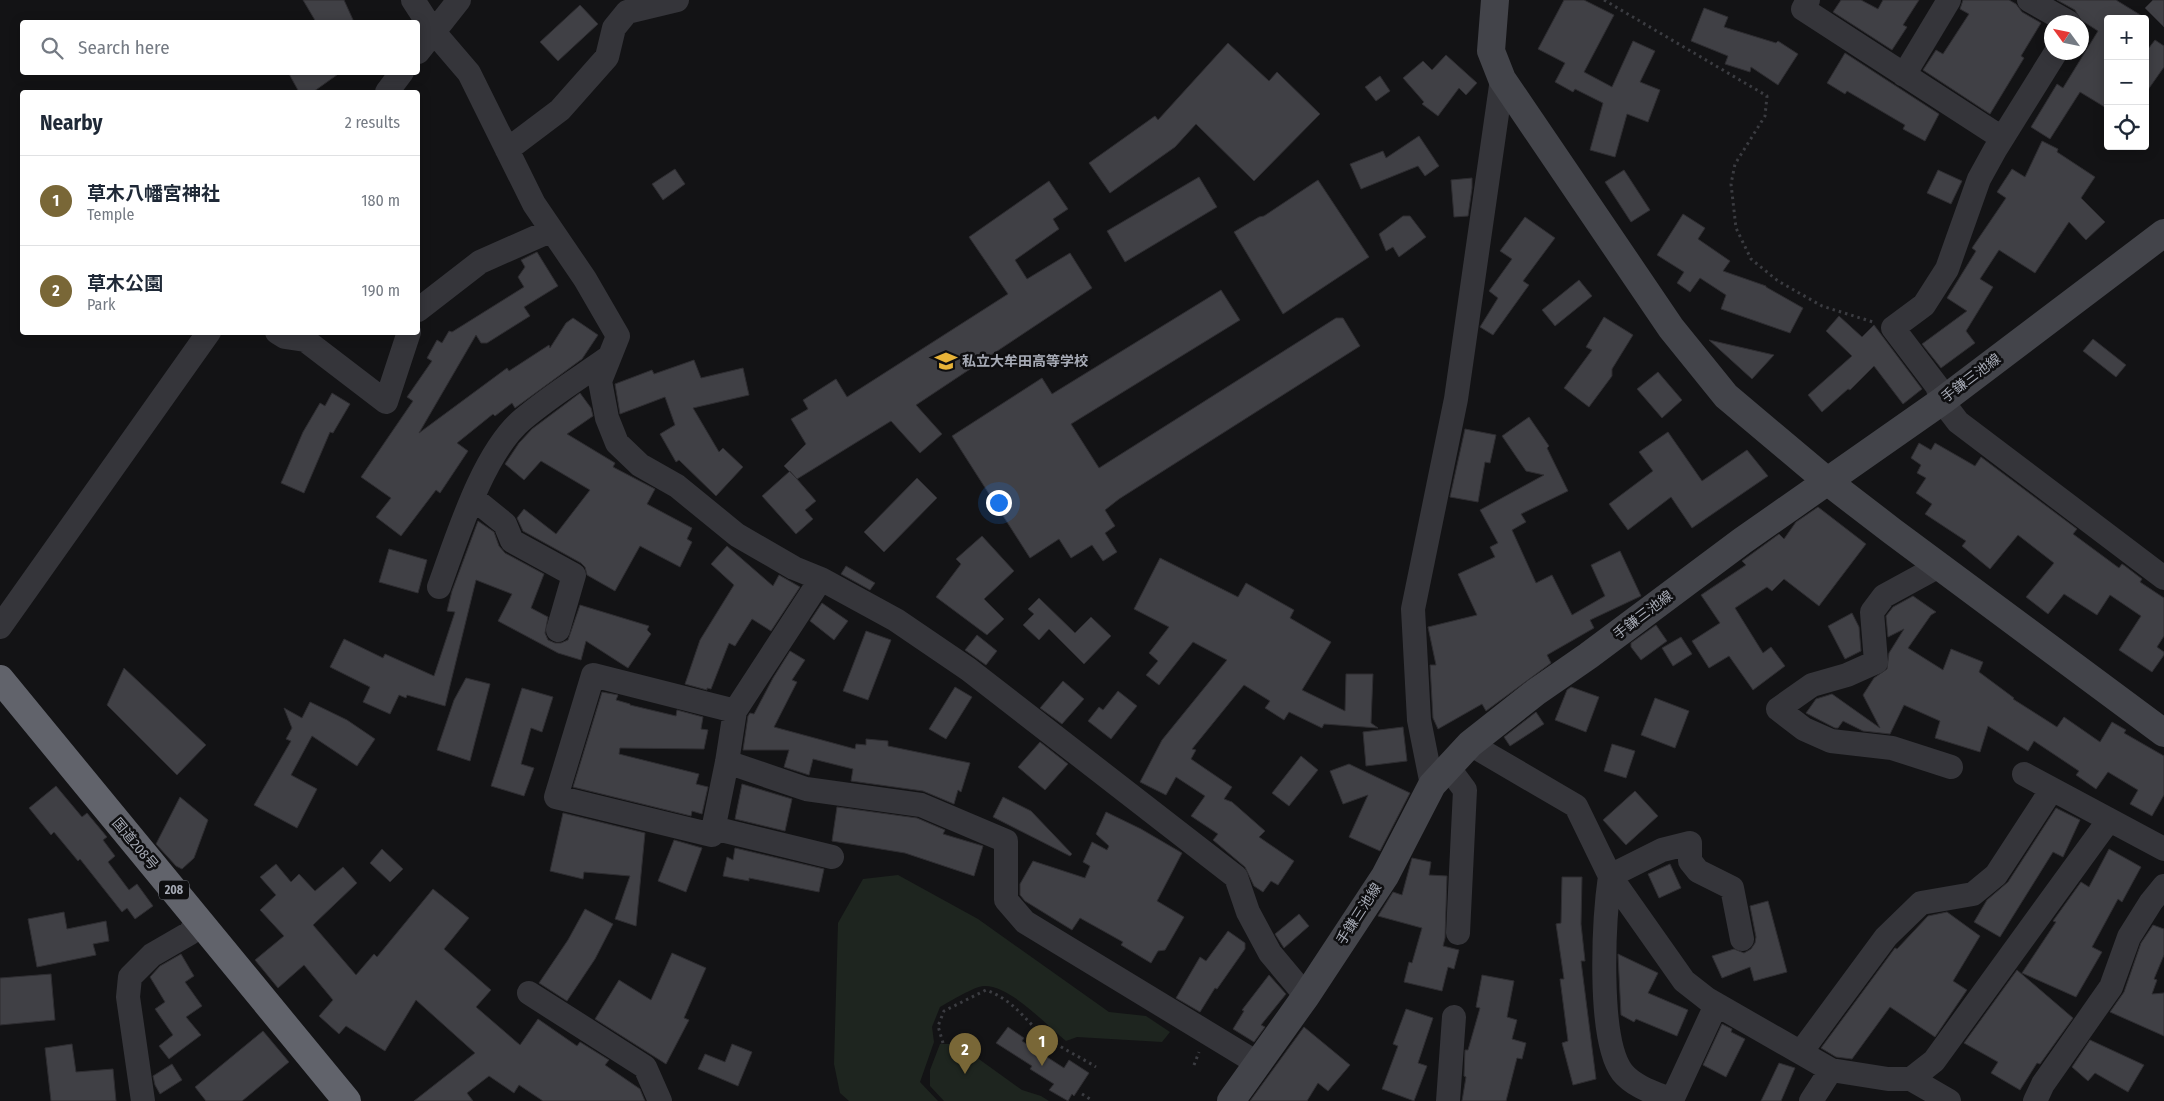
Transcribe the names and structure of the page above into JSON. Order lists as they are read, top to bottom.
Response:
{
  "streets": {
    "highway": ["国道208号", "208"],
    "main road": ["手鎌三池線"]
  },
  "places": {
    "school or university": ["私立大牟田高等学校"]
  },
  "north": "top left",
  "page": {
    "map_buttons": ["+", "−"],
    "search": "Search here",
    "heading": ["Nearby", "2 results"],
    "list": [
      {
        "mark": "1",
        "name": "草木八幡宮神社",
        "note": "Temple",
        "value": "180 m"
      },
      {
        "mark": "2",
        "name": "草木公園",
        "note": "Park",
        "value": "190 m"
      }
    ],
    "pins": ["1", "2"]
  }
}
